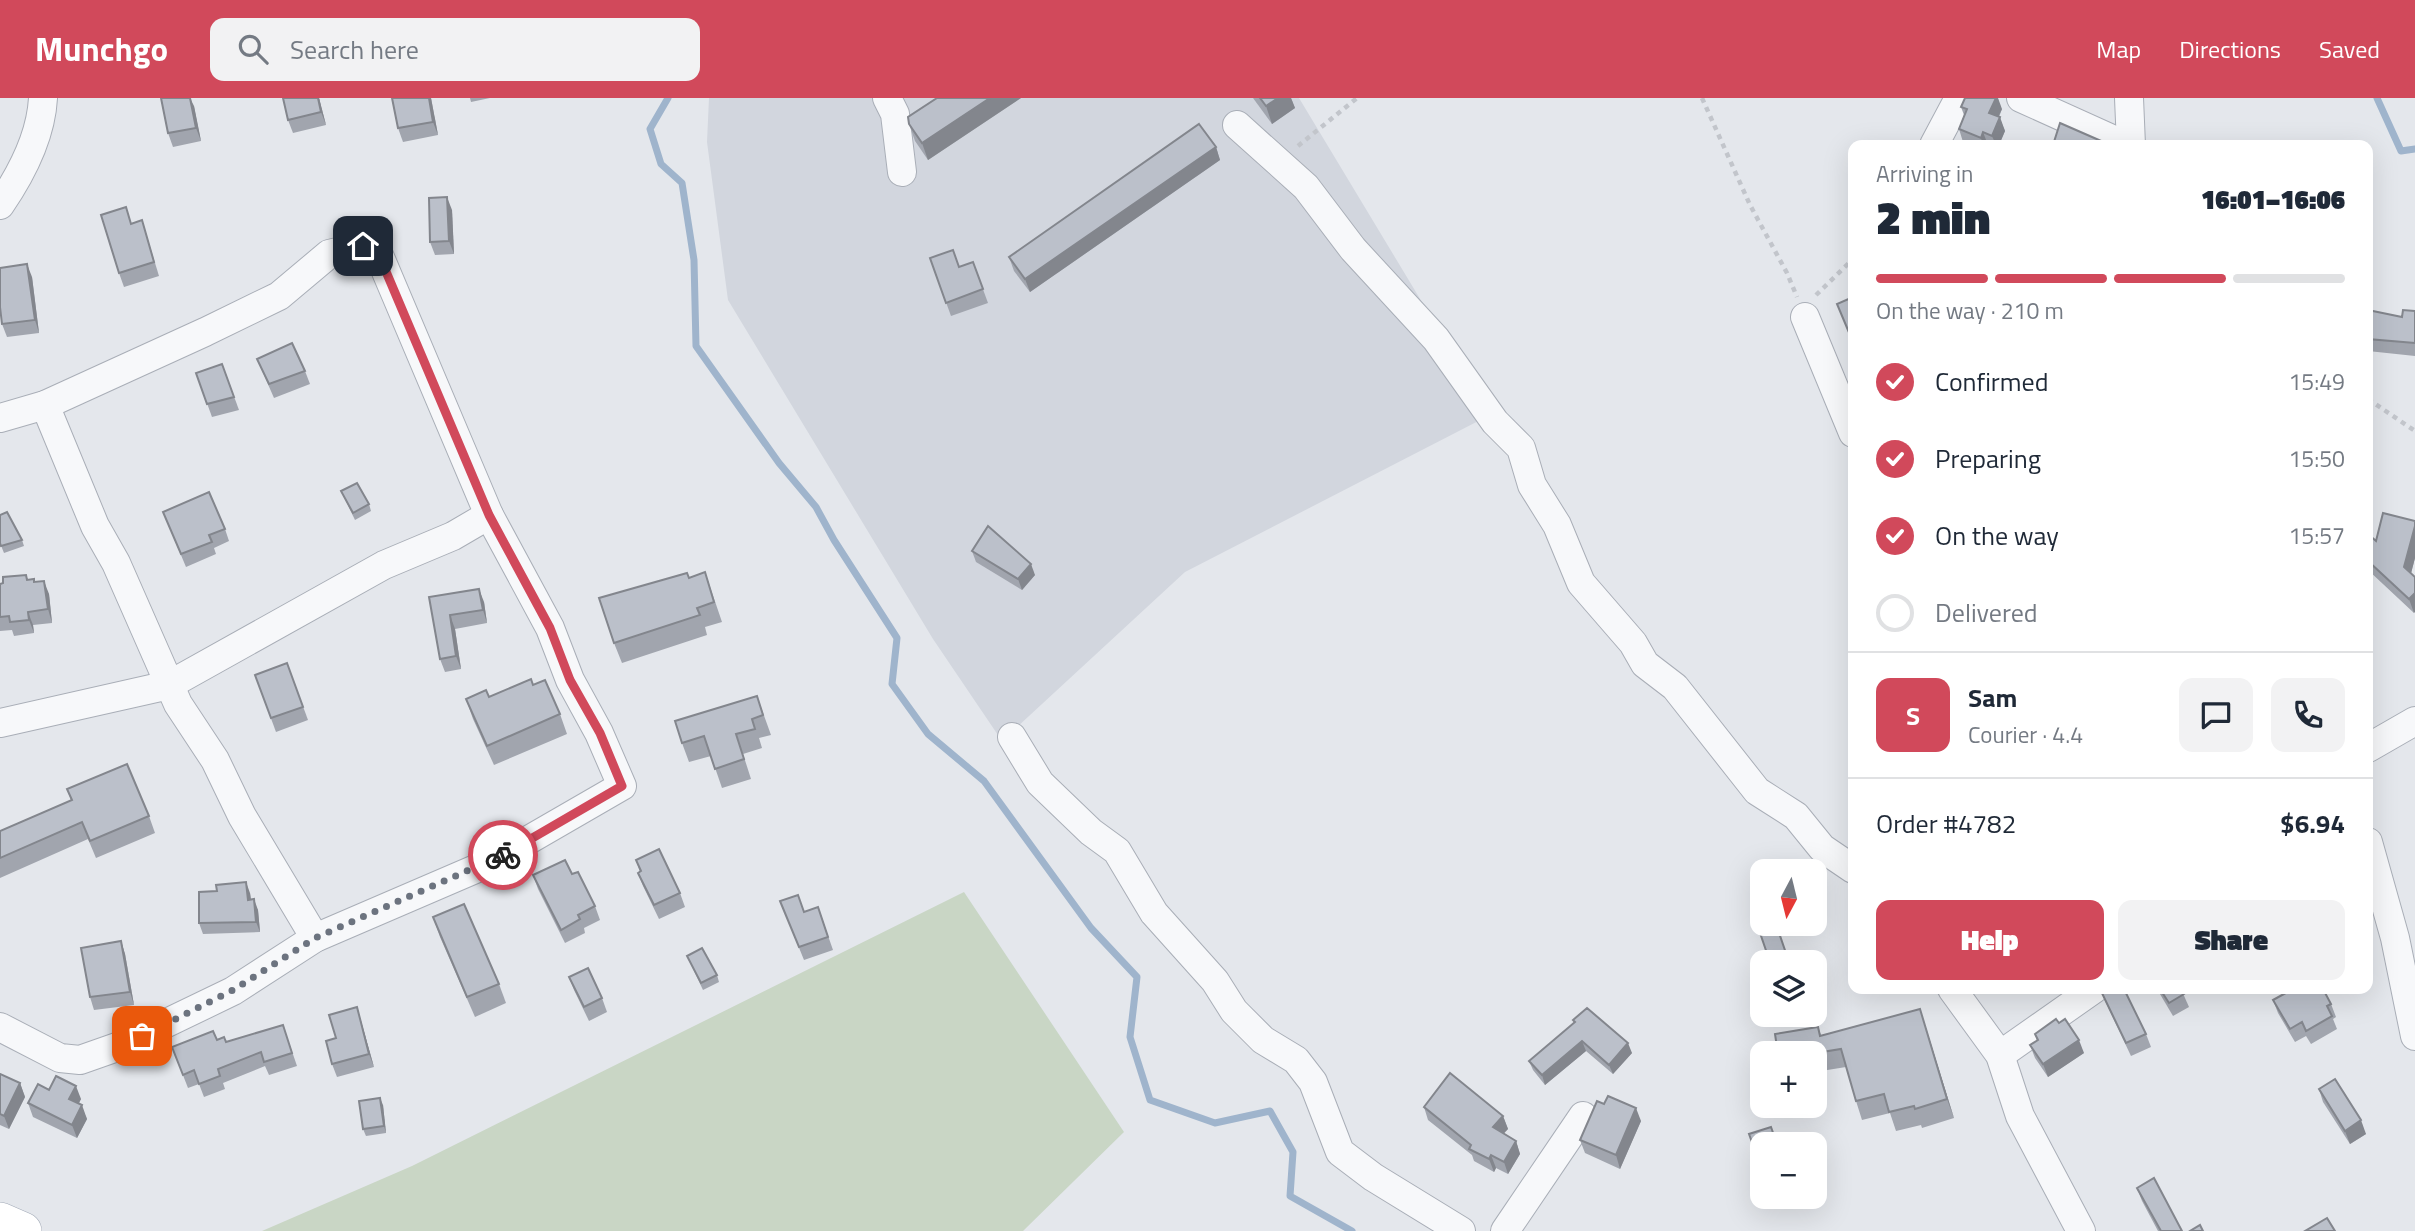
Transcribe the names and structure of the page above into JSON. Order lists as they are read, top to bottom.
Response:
{
  "north": "bottom",
  "page": {
    "header": "Munchgo",
    "search": "Search here",
    "nav": ["Map", "Directions", "Saved"],
    "heading": ["2 min", "Arriving in", "16:01–16:06"],
    "panel": [
      "Sam",
      "Courier · 4.4",
      "Order #4782",
      "$6.94"
    ],
    "bar": "On the way · 210 m",
    "list": [
      ["Confirmed", "15:49"],
      ["Preparing", "15:50"],
      ["On the way", "15:57"],
      "Delivered"
    ],
    "round": "S",
    "map_buttons": ["+", "−"],
    "buttons": ["Help", "Share"]
  }
}
